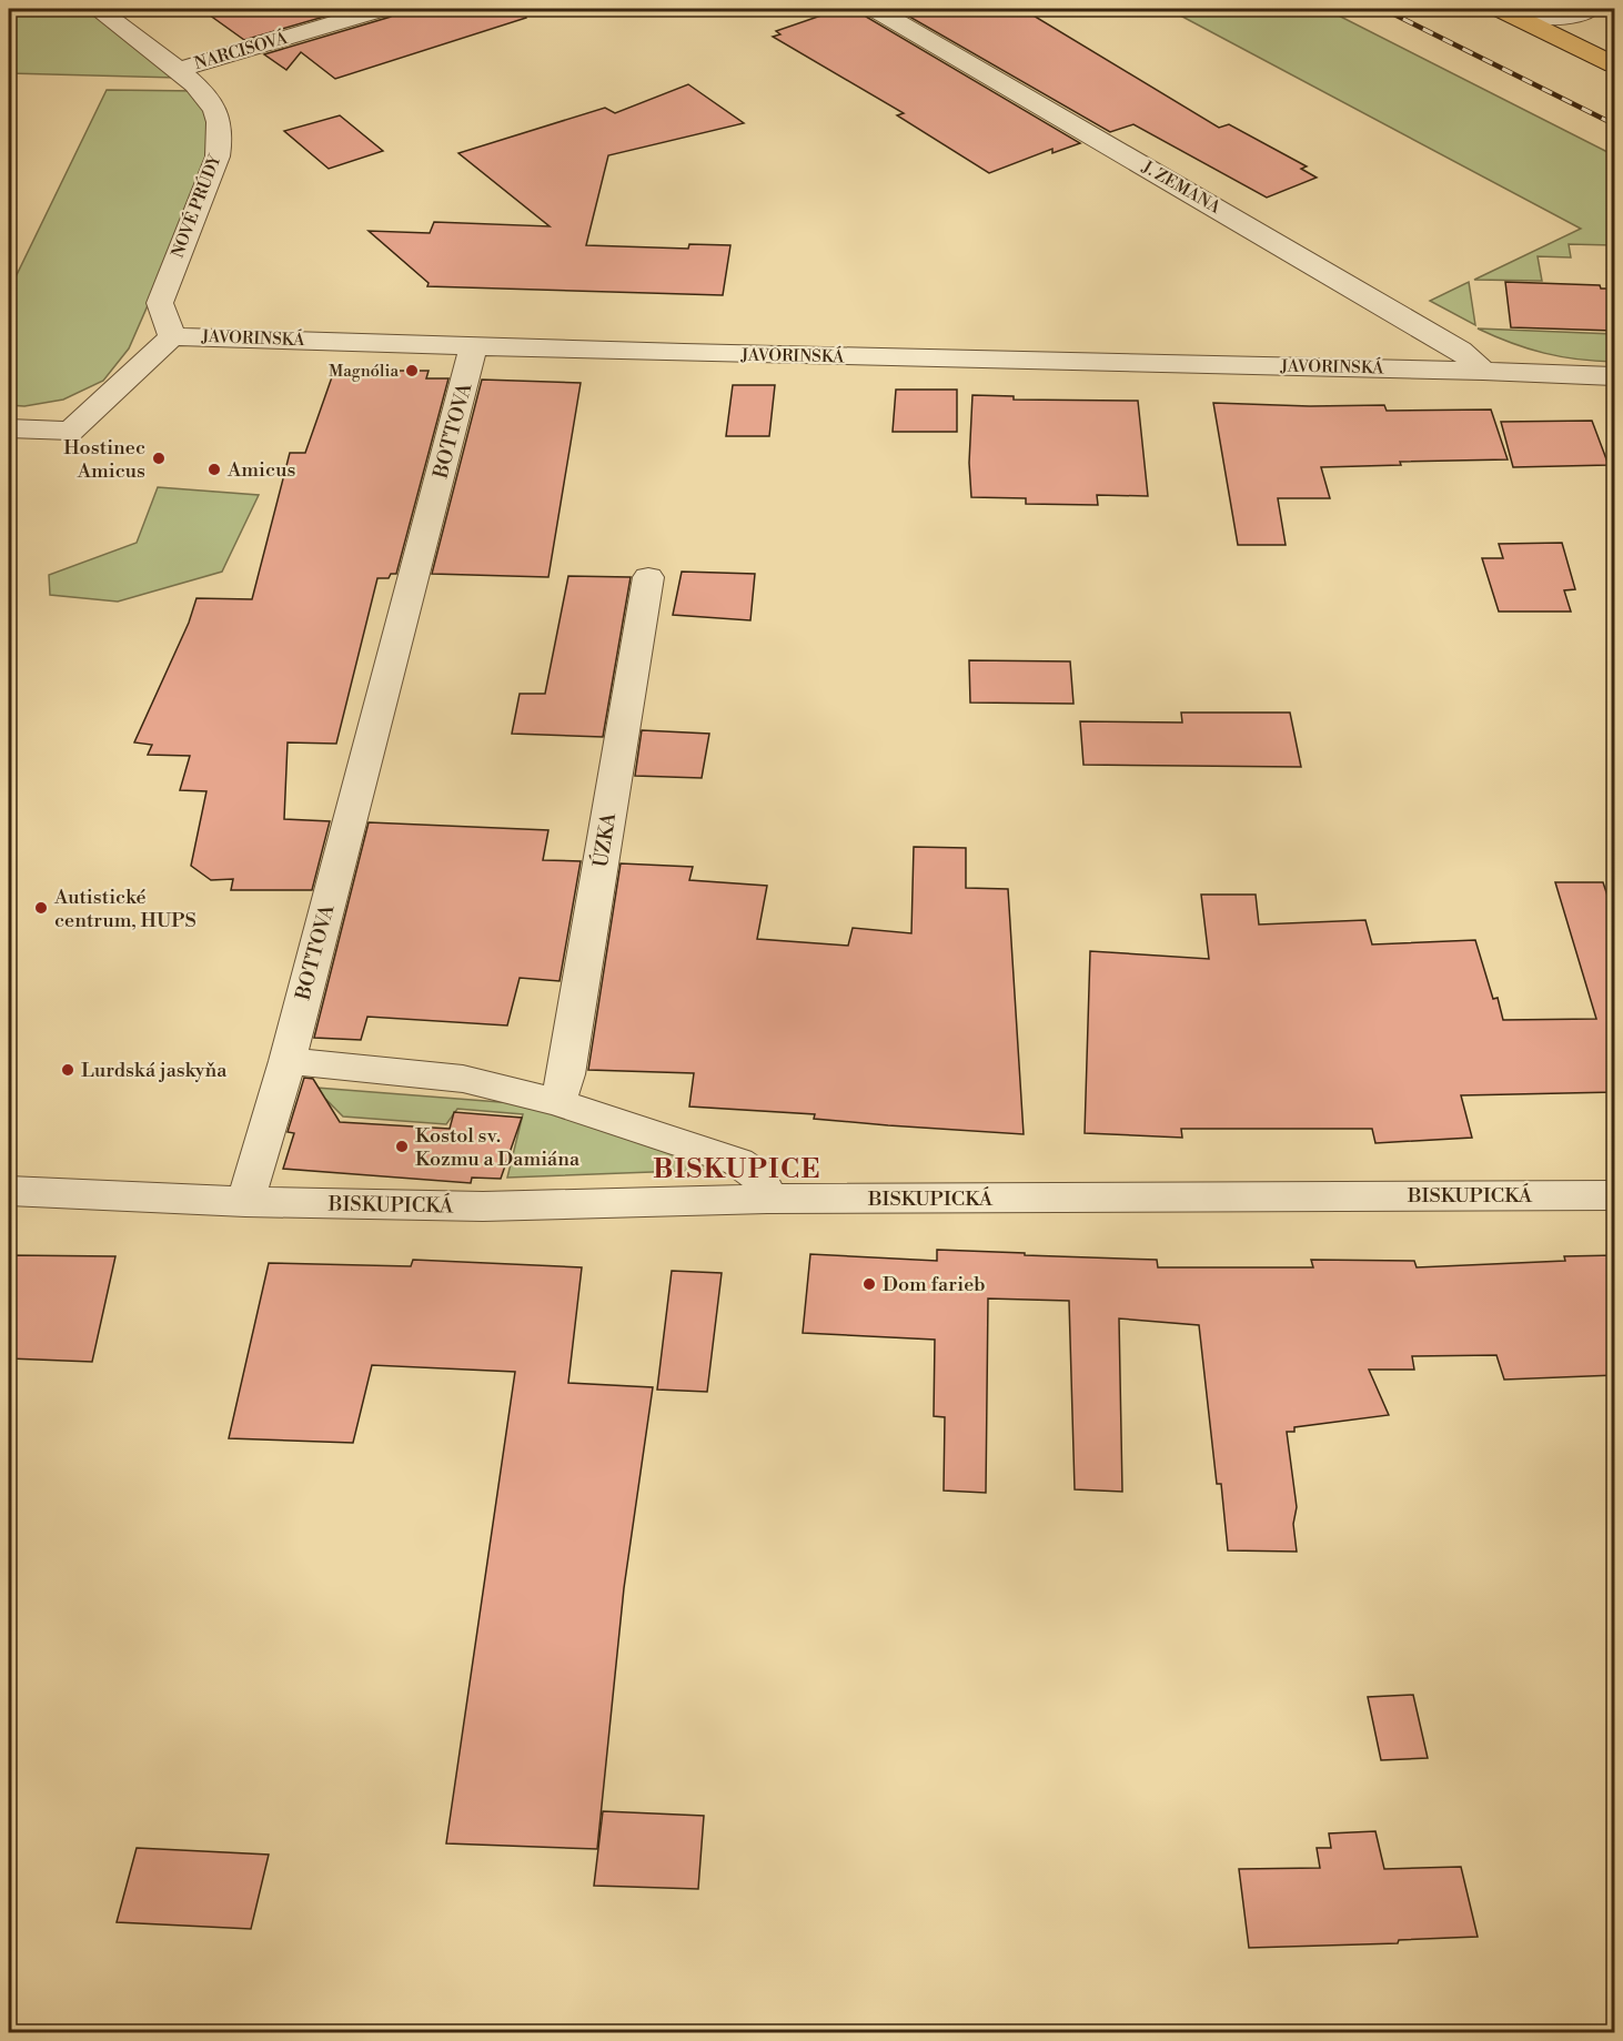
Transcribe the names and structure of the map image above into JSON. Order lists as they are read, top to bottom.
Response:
{
  "streets": {
    "street": [
      "NARCISOVÁ",
      "J. ZEMANA",
      "NOVÉ PRÚDY",
      "JAVORINSKÁ",
      "BOTTOVA",
      "ÚZKA",
      "BISKUPICKÁ"
    ]
  },
  "crossings": [
    ["NARCISOVÁ", "NOVÉ PRÚDY"],
    ["J. ZEMANA", "JAVORINSKÁ"],
    ["NOVÉ PRÚDY", "JAVORINSKÁ"],
    ["JAVORINSKÁ", "BOTTOVA"]
  ],
  "districts": ["BISKUPICE"],
  "places": [
    "Magnólia",
    "Hostinec Amicus",
    "Amicus",
    "Autistické centrum, HUPS",
    "Lurdská jaskyňa",
    "Kostol sv. Kozmu a Damiána",
    "Dom farieb"
  ]
}
